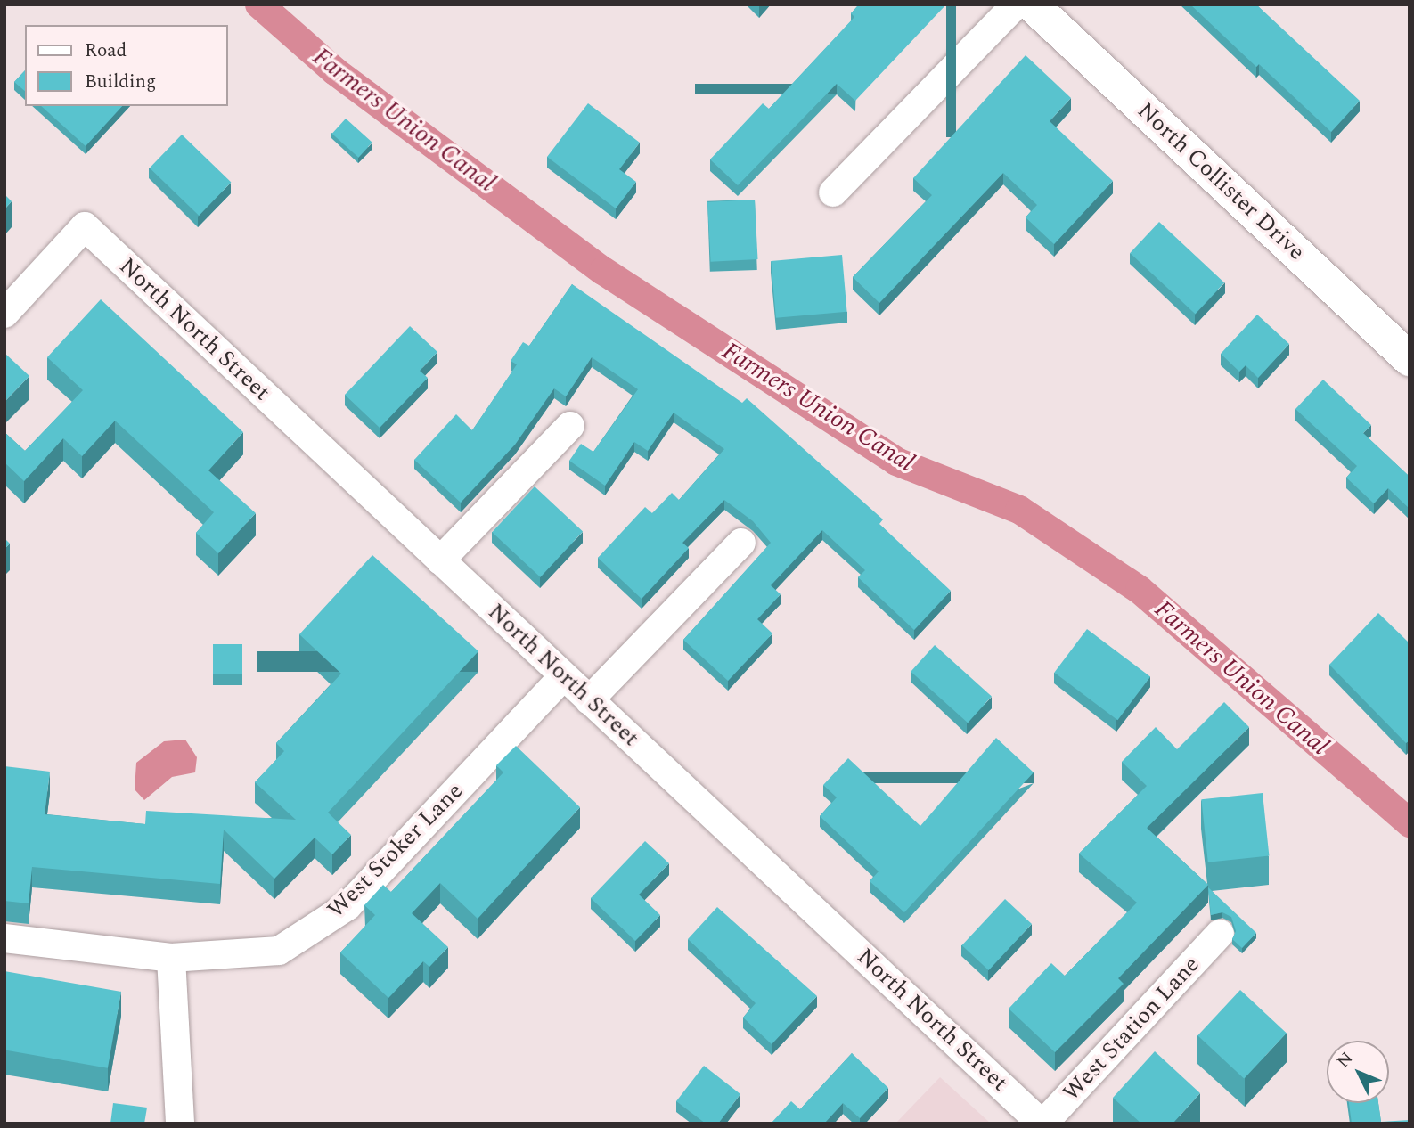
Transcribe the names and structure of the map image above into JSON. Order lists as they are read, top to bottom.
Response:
{
  "streets": {
    "street": [
      "North Collister Drive",
      "North North Street",
      "West Stoker Lane",
      "West Station Lane"
    ]
  },
  "crossings": [
    ["North North Street", "West Stoker Lane"],
    ["North North Street", "West Station Lane"]
  ],
  "water": ["Farmers Union Canal"],
  "legend": ["Road", "Building"],
  "north": "top left"
}
